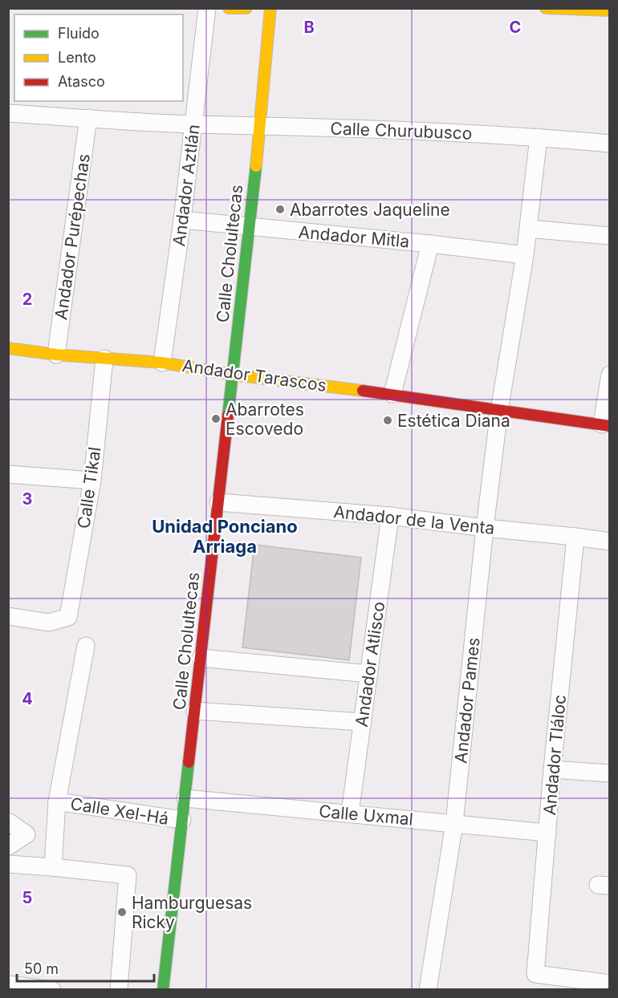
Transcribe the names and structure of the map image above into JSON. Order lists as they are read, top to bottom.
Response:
{
  "streets": {
    "street": [
      "Calle Churubusco",
      "Andador Aztlán",
      "Andador Purépechas",
      "Andador Mitla",
      "Calle Cholultecas",
      "Andador Tarascos",
      "Calle Tikal",
      "Andador de la Venta",
      "Andador Atlisco",
      "Andador Pames",
      "Andador Tláloc",
      "Calle Xel-Há",
      "Calle Uxmal"
    ]
  },
  "crossings": [
    ["Calle Churubusco", "Andador Aztlán"],
    ["Calle Churubusco", "Andador Purépechas"],
    ["Calle Churubusco", "Calle Cholultecas"],
    ["Andador Aztlán", "Andador Mitla"],
    ["Andador Aztlán", "Andador Tarascos"],
    ["Andador Purépechas", "Andador Tarascos"],
    ["Andador Mitla", "Calle Cholultecas"],
    ["Calle Cholultecas", "Andador Tarascos"],
    ["Calle Cholultecas", "Andador de la Venta"],
    ["Calle Cholultecas", "Calle Xel-Há"],
    ["Calle Cholultecas", "Calle Uxmal"],
    ["Andador Tarascos", "Calle Tikal"],
    ["Andador Tarascos", "Andador Pames"],
    ["Andador de la Venta", "Andador Atlisco"],
    ["Andador de la Venta", "Andador Pames"],
    ["Andador de la Venta", "Andador Tláloc"],
    ["Andador Atlisco", "Calle Uxmal"],
    ["Andador Pames", "Calle Uxmal"],
    ["Andador Tláloc", "Calle Uxmal"]
  ],
  "districts": ["Unidad Ponciano Arriaga"],
  "places": [
    "Abarrotes Jaqueline",
    "Abarrotes Escovedo",
    "Estética Diana",
    "Hamburguesas Ricky"
  ],
  "legend": ["Fluido", "Lento", "Atasco"],
  "scale_bar": "50 m",
  "grid": {
    "columns": ["B", "C"],
    "rows": [
      "2",
      "3",
      "4",
      "5"
    ]
  }
}
